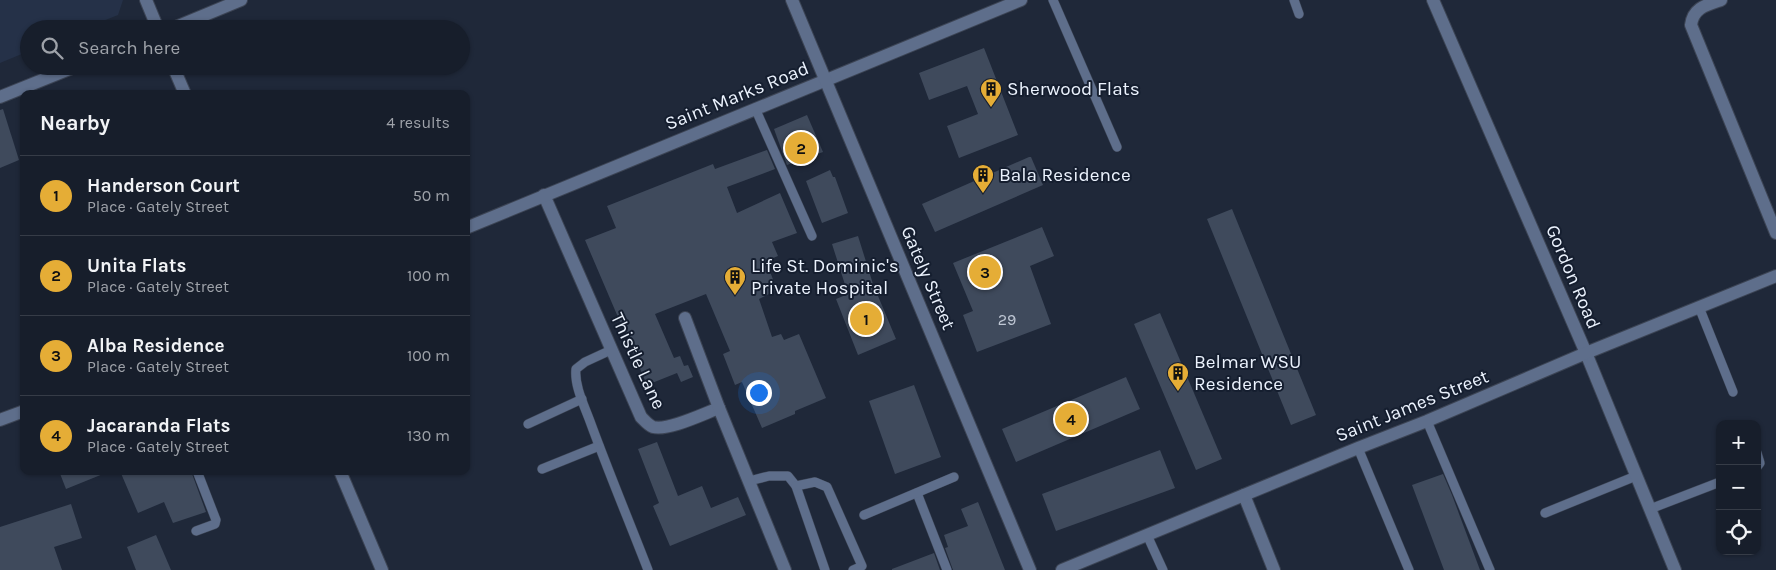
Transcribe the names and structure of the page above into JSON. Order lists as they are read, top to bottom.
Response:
{
  "streets": {
    "street": [
      "Saint Marks Road",
      "Gordon Road",
      "Gately Street",
      "Thistle Lane",
      "Saint James Street"
    ]
  },
  "crossings": [
    ["Saint Marks Road", "Gately Street"],
    ["Saint Marks Road", "Thistle Lane"],
    ["Gordon Road", "Saint James Street"]
  ],
  "places": {
    "building": [
      "Sherwood Flats",
      "Bala Residence",
      "Life St. Dominic's Private Hospital",
      "Belmar WSU Residence"
    ]
  },
  "house_numbers": ["29"],
  "page": {
    "search": "Search here",
    "heading": ["Nearby", "4 results"],
    "pins": [
      "2",
      "3",
      "1",
      "4"
    ],
    "list": [
      {
        "mark": "1",
        "name": "Handerson Court",
        "note": "Place · Gately Street",
        "value": "50 m"
      },
      {
        "mark": "2",
        "name": "Unita Flats",
        "note": "Place · Gately Street",
        "value": "100 m"
      },
      {
        "mark": "3",
        "name": "Alba Residence",
        "note": "Place · Gately Street",
        "value": "100 m"
      },
      {
        "mark": "4",
        "name": "Jacaranda Flats",
        "note": "Place · Gately Street",
        "value": "130 m"
      }
    ],
    "map_buttons": ["+", "−"]
  }
}
